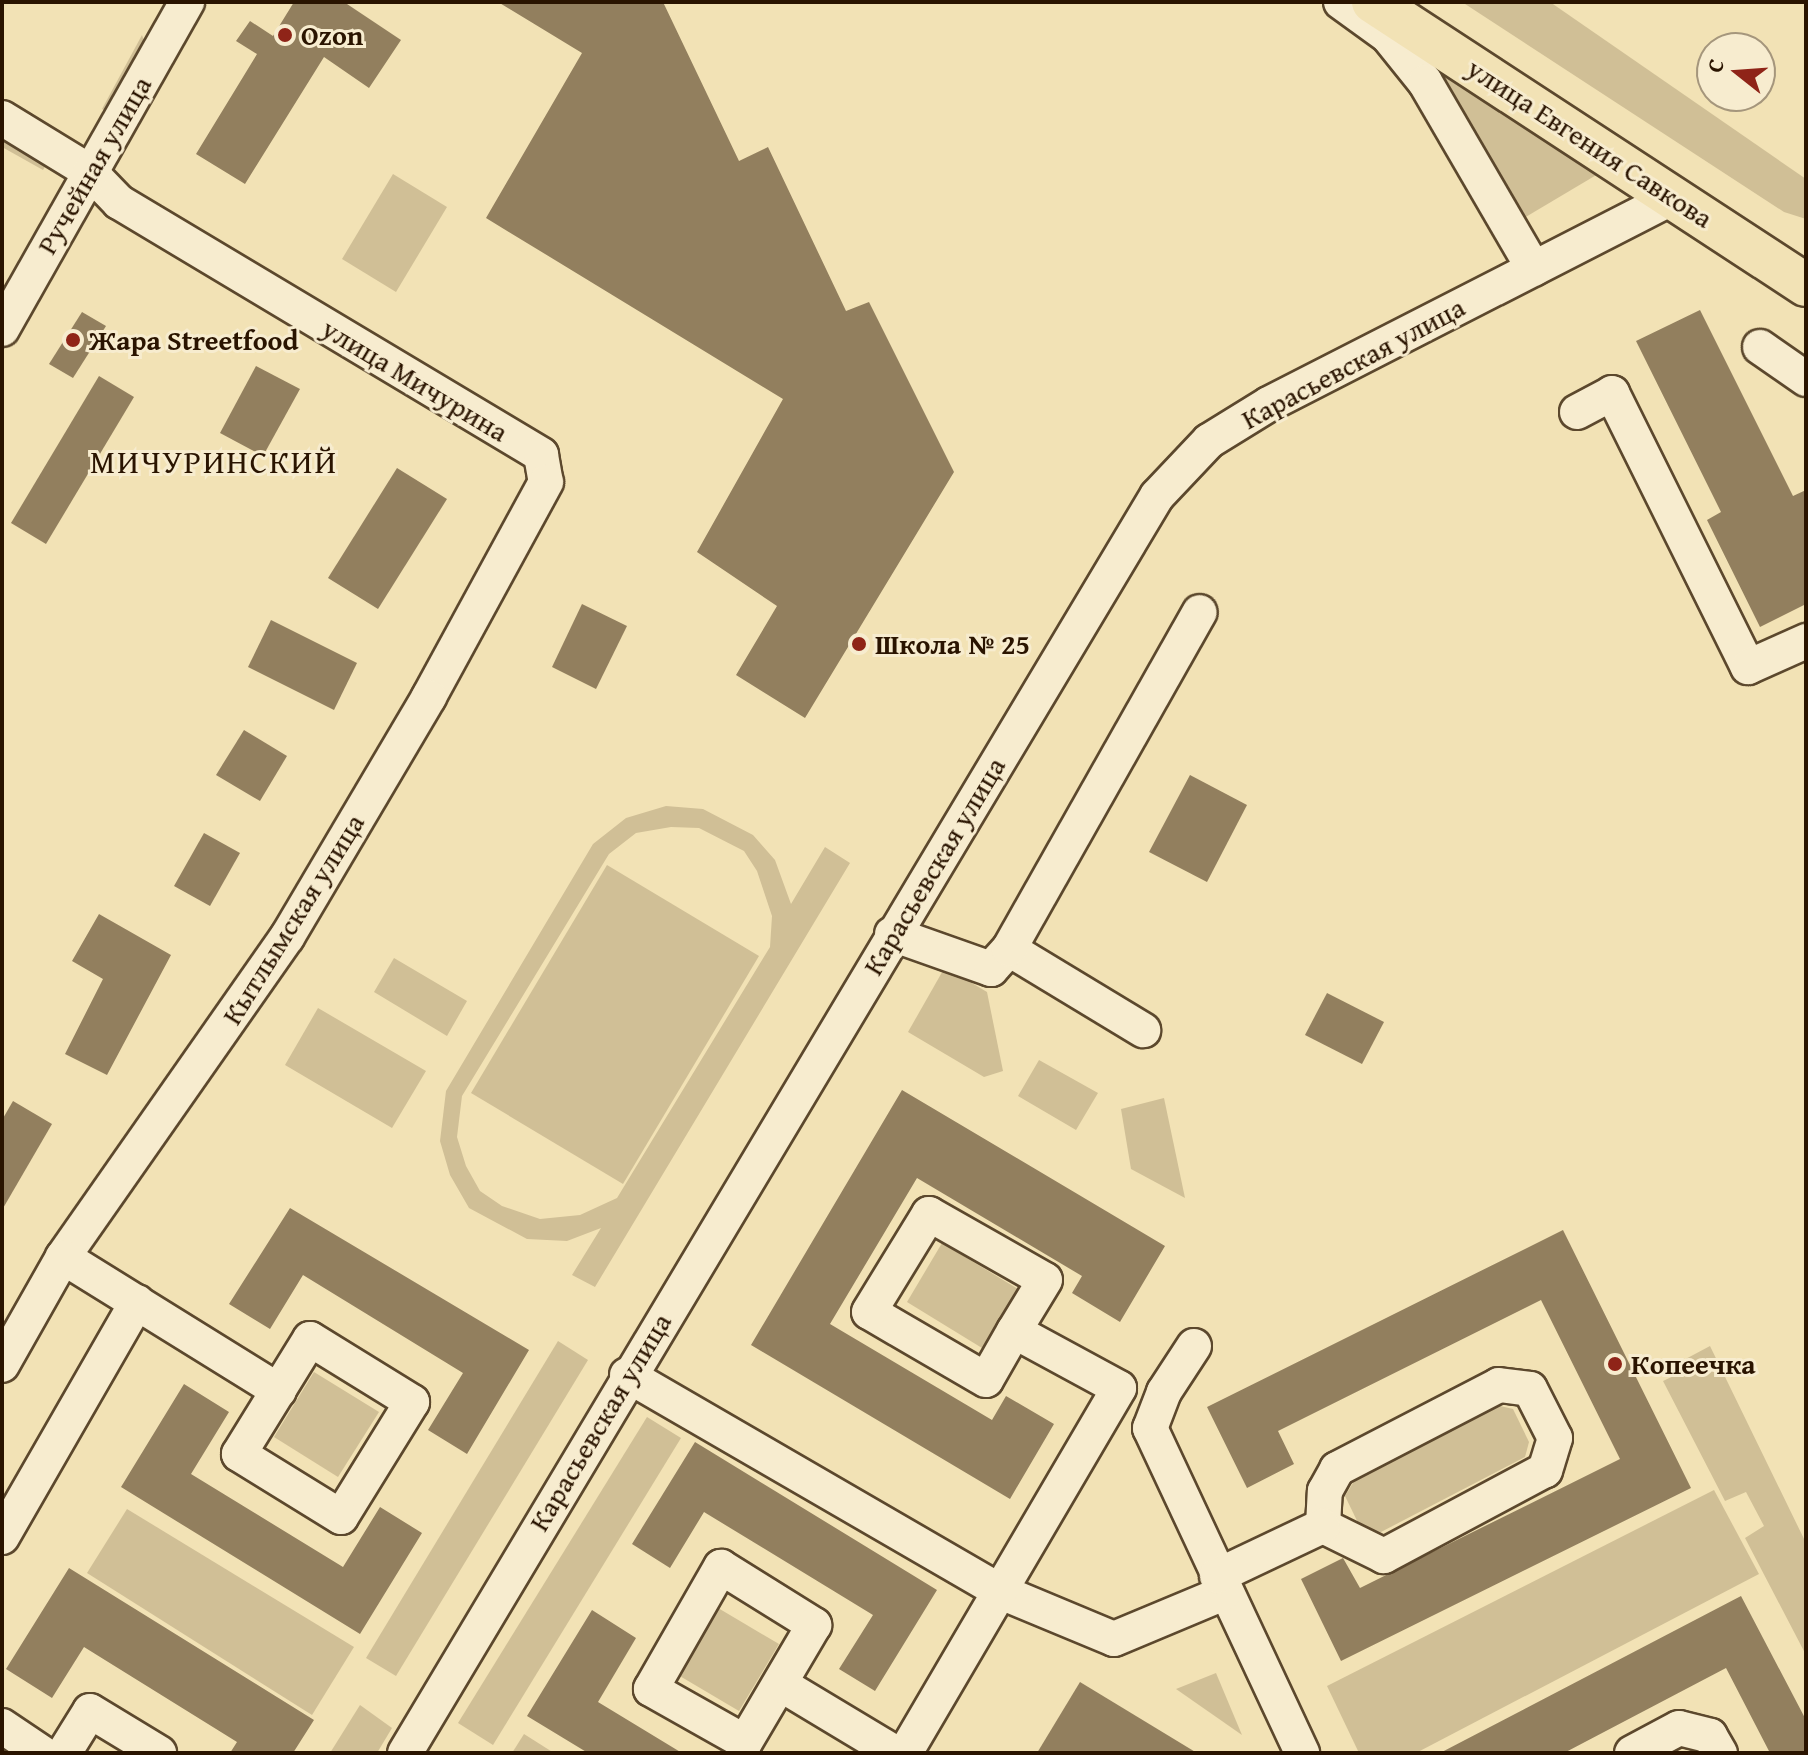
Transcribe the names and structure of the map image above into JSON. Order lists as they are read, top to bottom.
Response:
{
  "streets": {
    "main road": ["улица Евгения Савкова"],
    "street": [
      "Ручейная улица",
      "Карасьевская улица",
      "улица Мичурина",
      "Кытлымская улица"
    ]
  },
  "crossings": [
    ["улица Евгения Савкова", "Карасьевская улица"],
    ["Ручейная улица", "улица Мичурина"],
    ["улица Мичурина", "Кытлымская улица"]
  ],
  "districts": ["МИЧУРИНСКИЙ"],
  "places": [
    "Ozon",
    "Жара Streetfood",
    "Школа № 25",
    "Копеечка"
  ],
  "north": "left"
}
